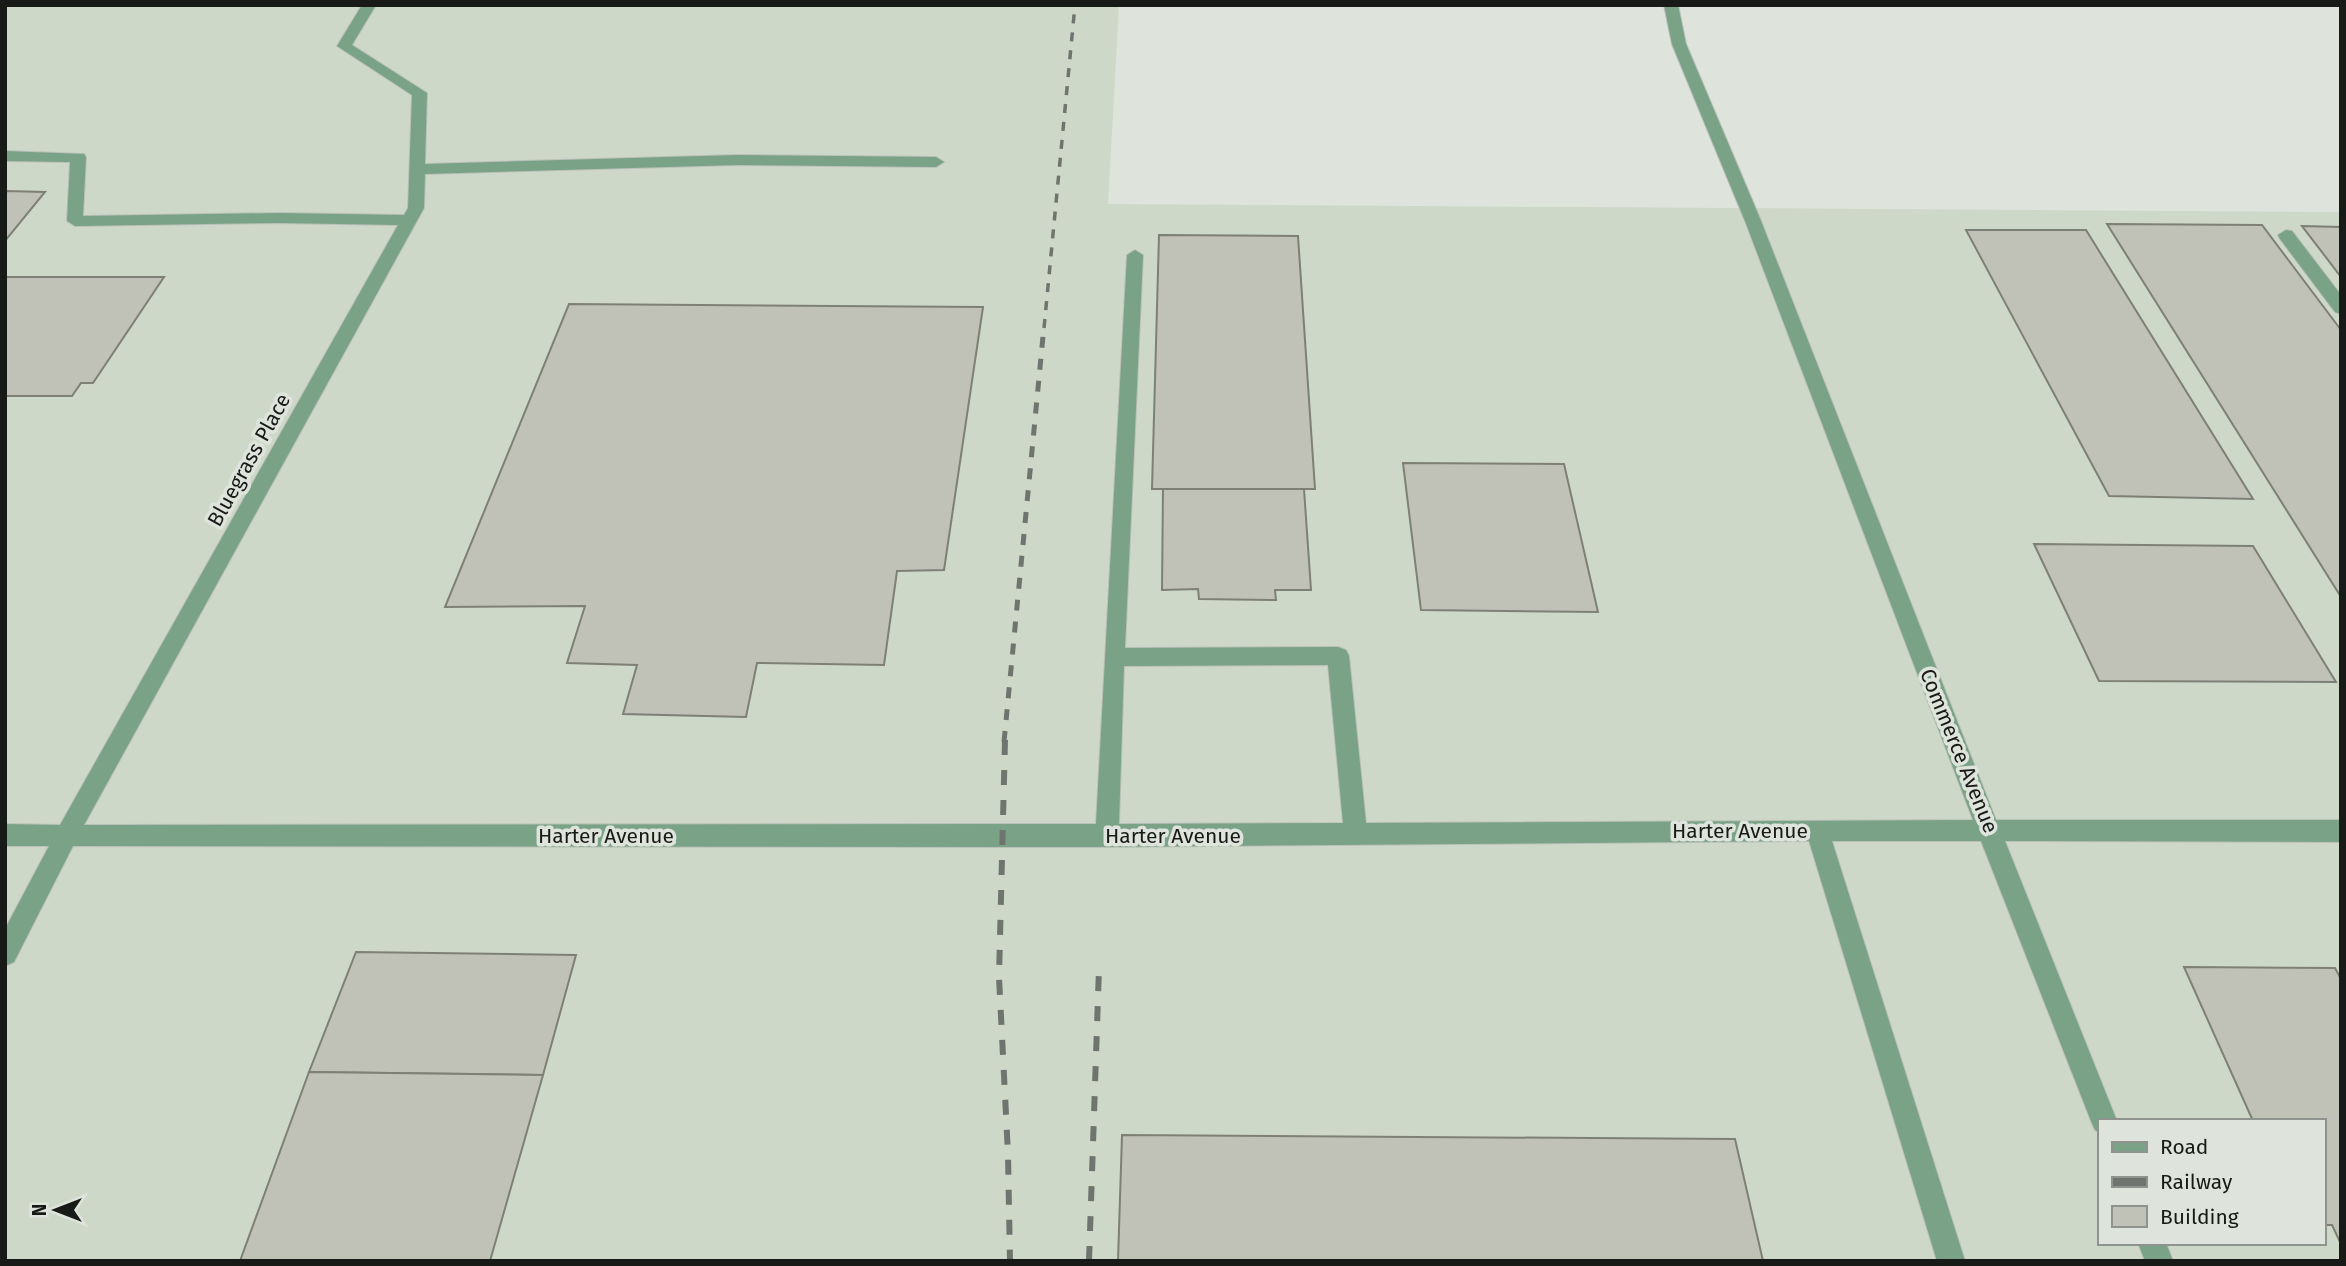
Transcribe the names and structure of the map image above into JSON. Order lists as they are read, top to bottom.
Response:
{
  "streets": {
    "street": ["Bluegrass Place", "Commerce Avenue", "Harter Avenue"]
  },
  "crossings": [
    ["Bluegrass Place", "Harter Avenue"],
    ["Commerce Avenue", "Harter Avenue"]
  ],
  "legend": ["Road", "Railway", "Building"],
  "north": "left"
}
